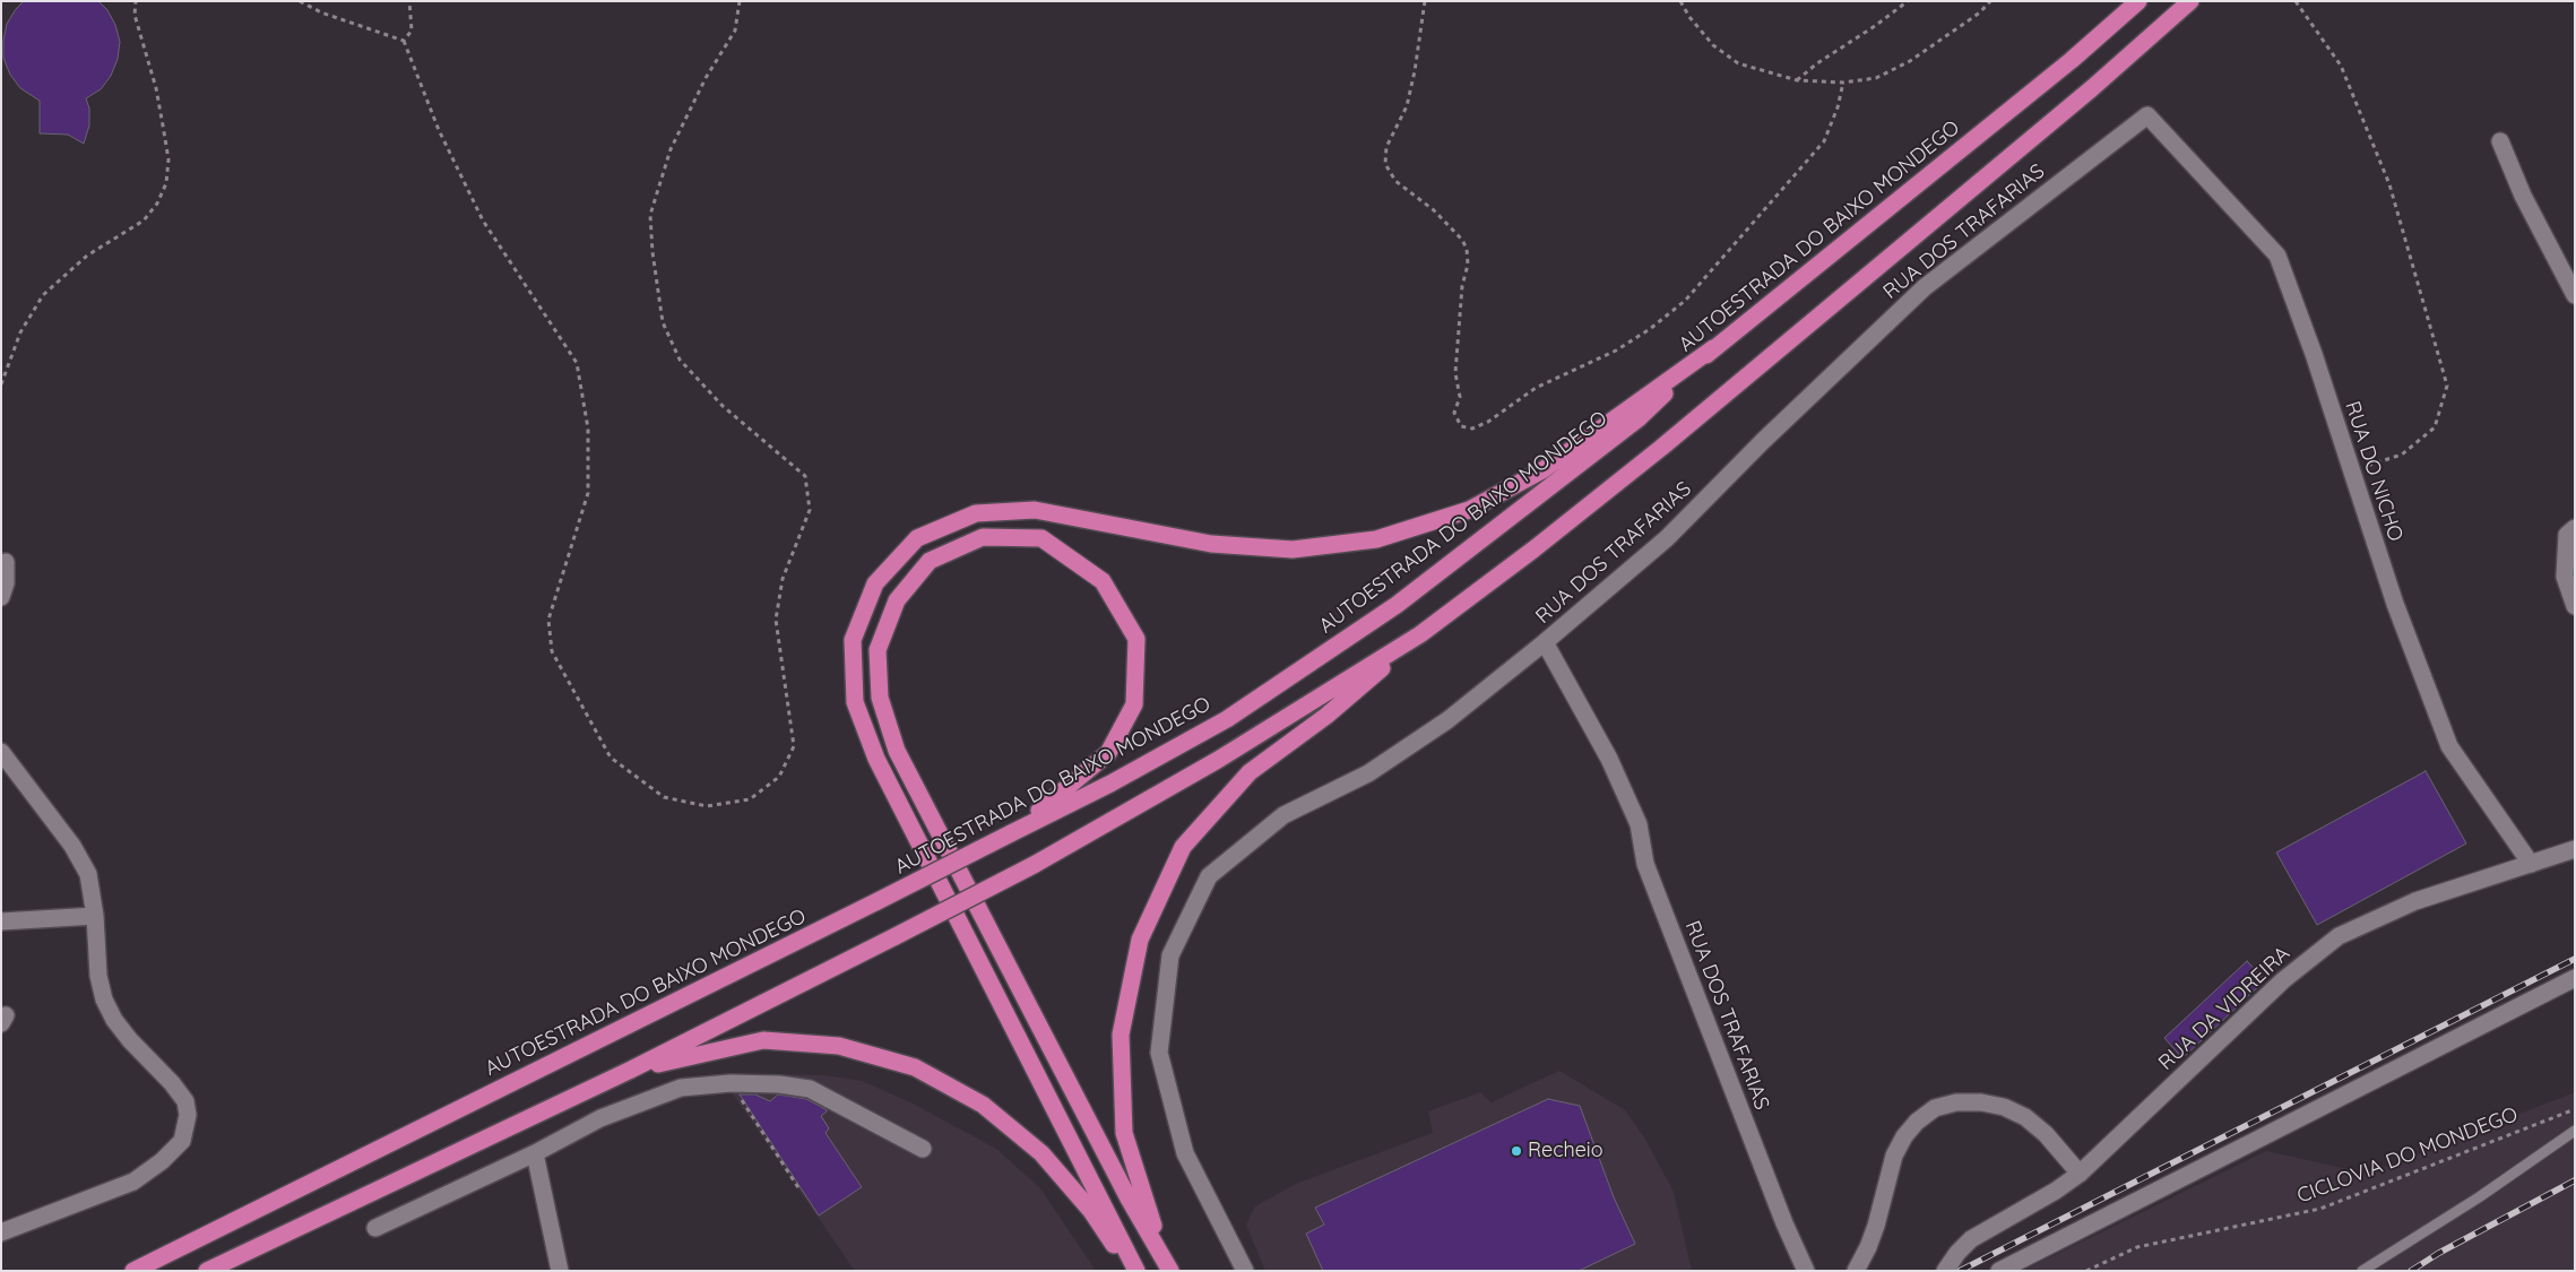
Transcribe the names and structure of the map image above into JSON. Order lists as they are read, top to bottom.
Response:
{
  "streets": {
    "highway": ["AUTOESTRADA DO BAIXO MONDEGO"],
    "street": ["RUA DOS TRAFARIAS", "RUA DO NICHO", "RUA DA VIDREIRA"],
    "path": ["CICLOVIA DO MONDEGO"]
  },
  "crossings": [
    ["RUA DOS TRAFARIAS", "RUA DO NICHO"],
    ["RUA DO NICHO", "RUA DA VIDREIRA"]
  ],
  "places": ["Recheio"]
}
